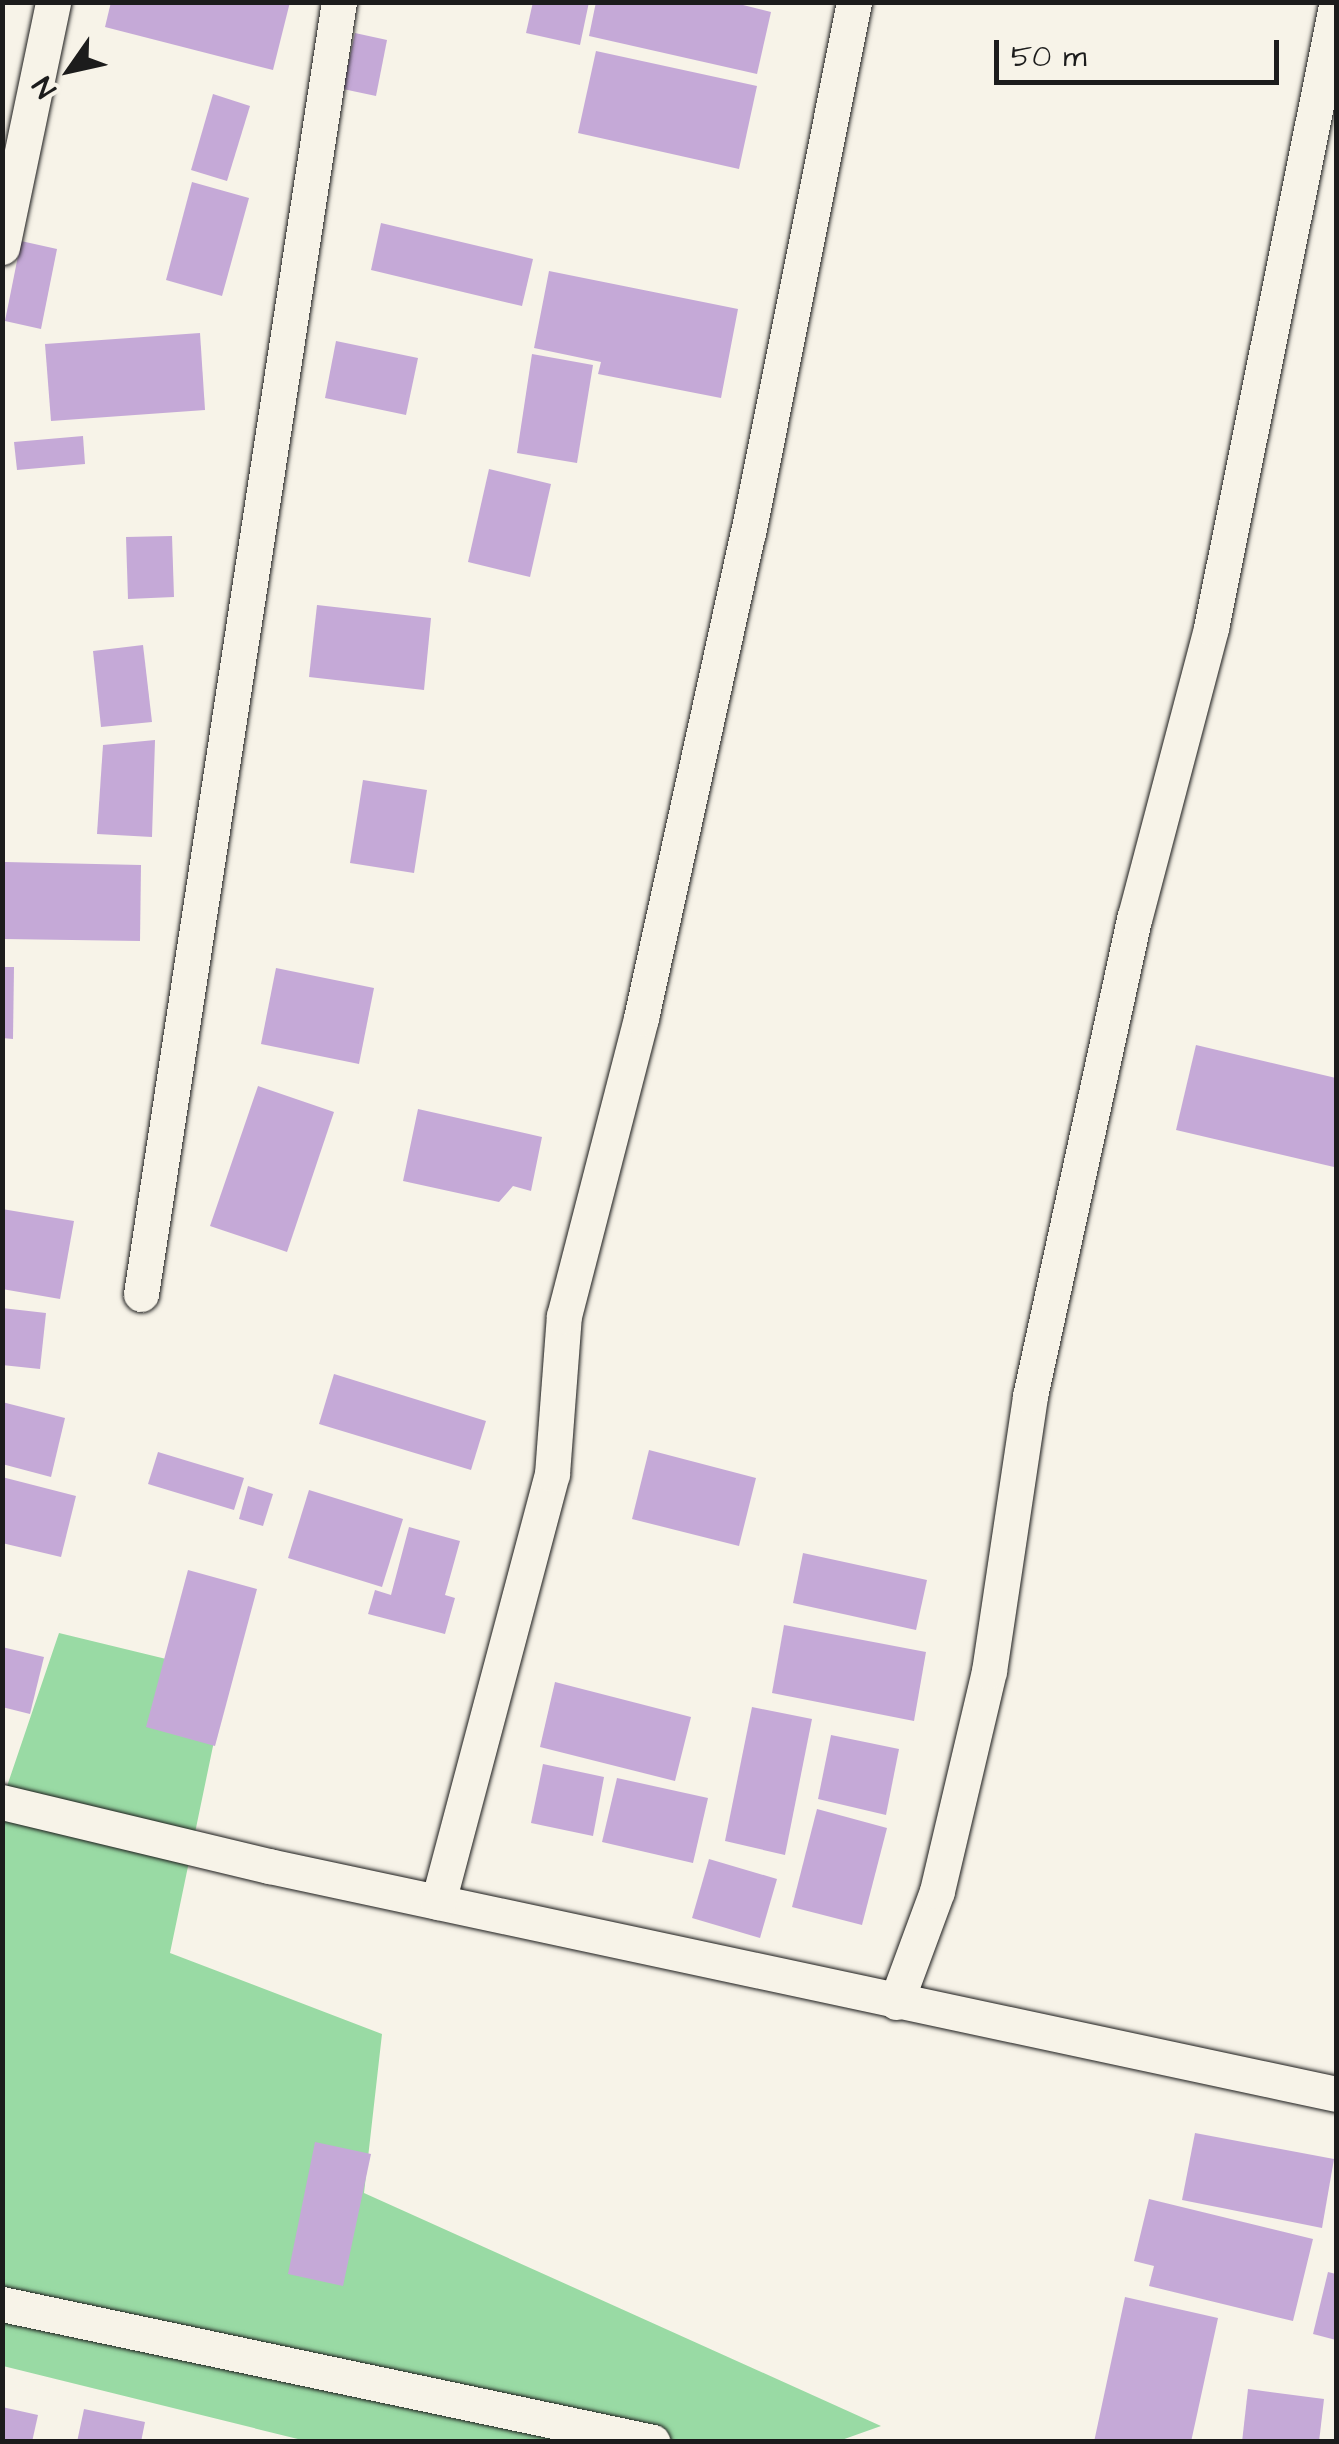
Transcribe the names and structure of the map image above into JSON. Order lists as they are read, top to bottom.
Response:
{
  "scale_bar": "50 m",
  "north": "bottom left"
}
